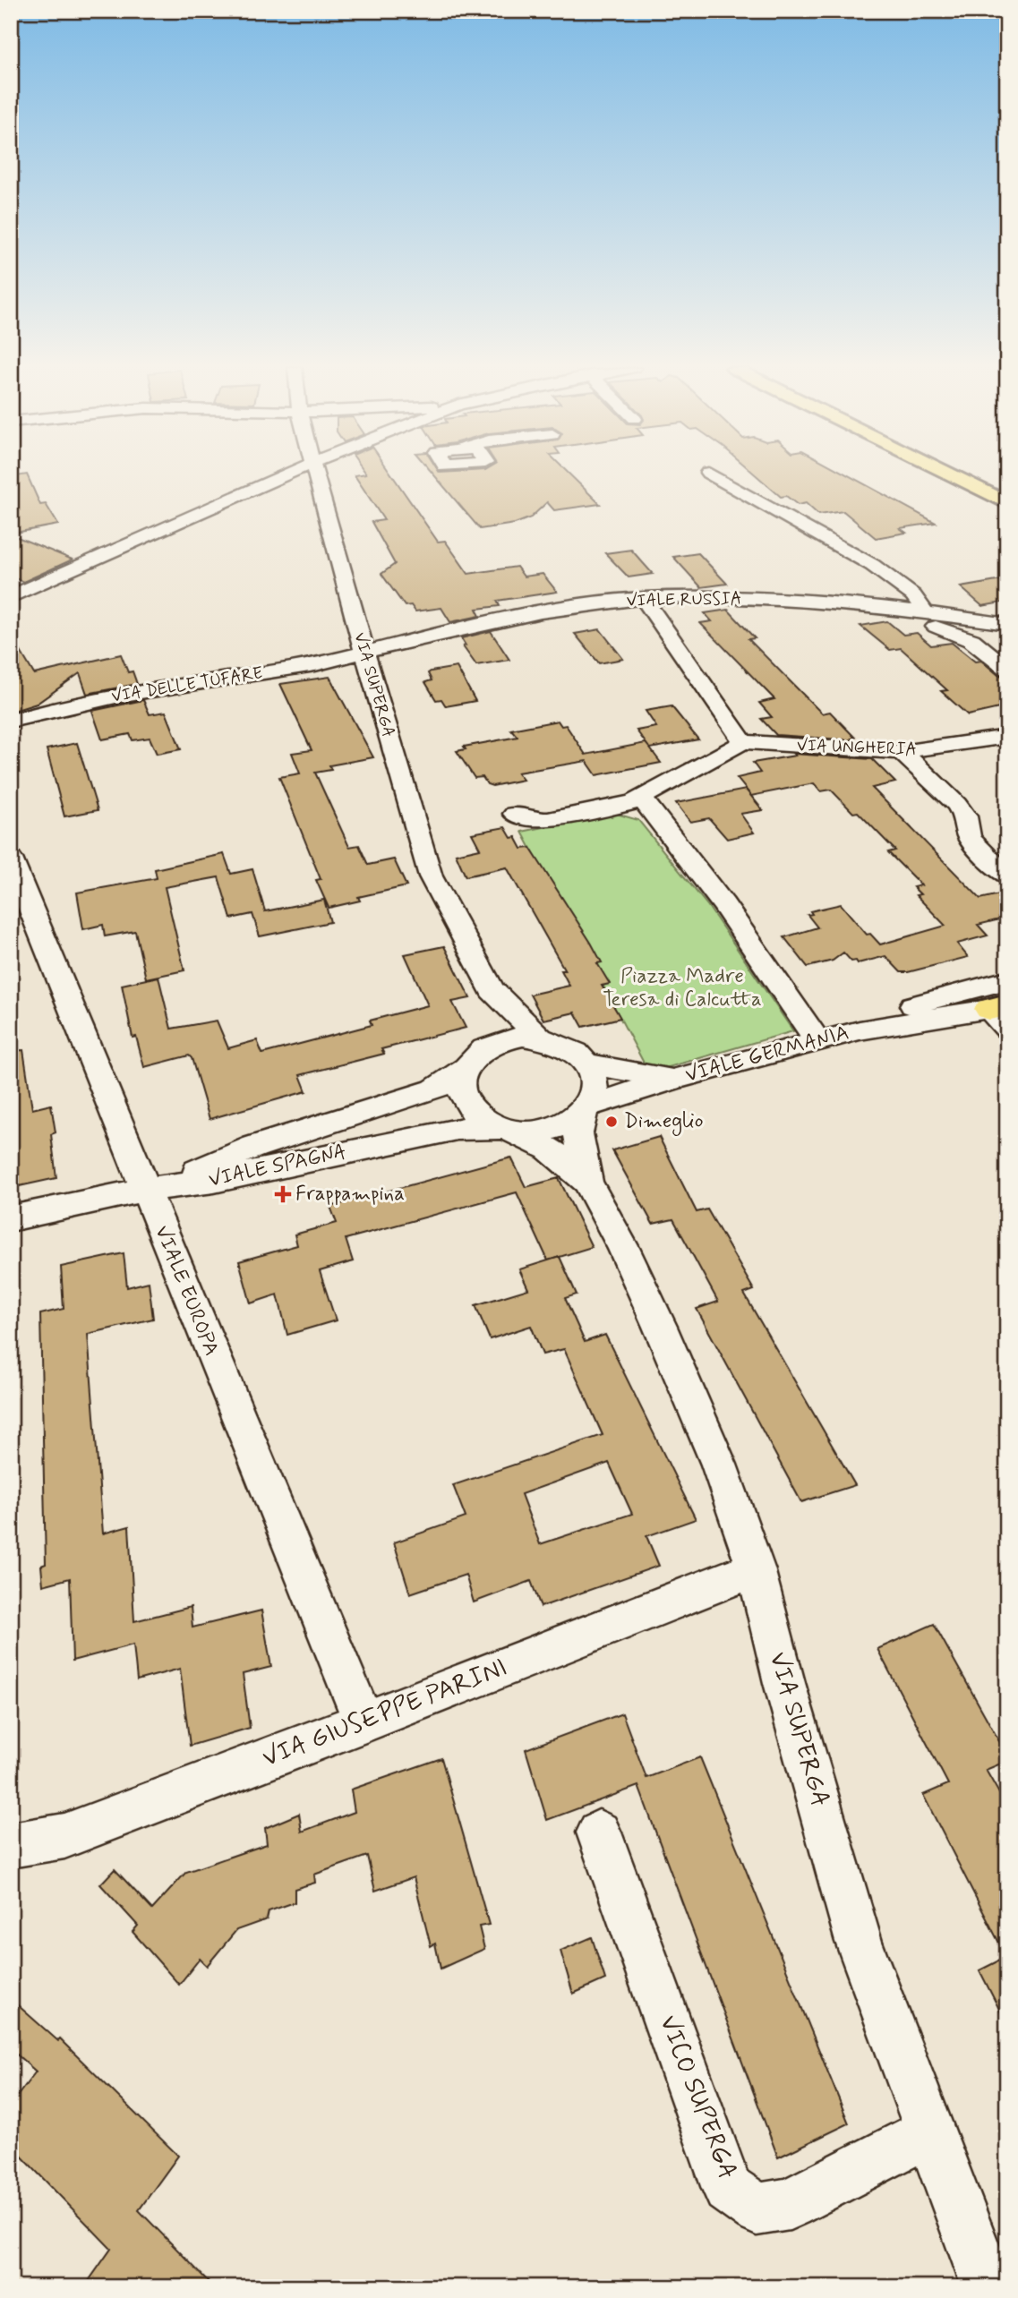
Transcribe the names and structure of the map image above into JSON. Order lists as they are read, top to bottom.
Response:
{
  "streets": {
    "street": [
      "VIALE RUSSIA",
      "VIA DELLE TUFARE",
      "VIA SUPERGA",
      "VIA UNGHERIA",
      "VIALE GERMANIA",
      "VIALE SPAGNA",
      "VIALE EUROPA",
      "VIA GIUSEPPE PARINI",
      "VICO SUPERGA"
    ]
  },
  "crossings": [
    ["VIALE RUSSIA", "VIA DELLE TUFARE"],
    ["VIALE RUSSIA", "VIA SUPERGA"],
    ["VIA DELLE TUFARE", "VIA SUPERGA"],
    ["VIA SUPERGA", "VIALE GERMANIA"],
    ["VIA SUPERGA", "VIALE SPAGNA"],
    ["VIA SUPERGA", "VIA GIUSEPPE PARINI"],
    ["VIA SUPERGA", "VICO SUPERGA"],
    ["VIALE GERMANIA", "VIALE SPAGNA"],
    ["VIALE SPAGNA", "VIALE EUROPA"],
    ["VIALE EUROPA", "VIA GIUSEPPE PARINI"]
  ],
  "parks": ["Piazza Madre Teresa di Calcutta"],
  "places": {
    "other": ["Dimeglio"],
    "health": ["Frappampina"]
  }
}
